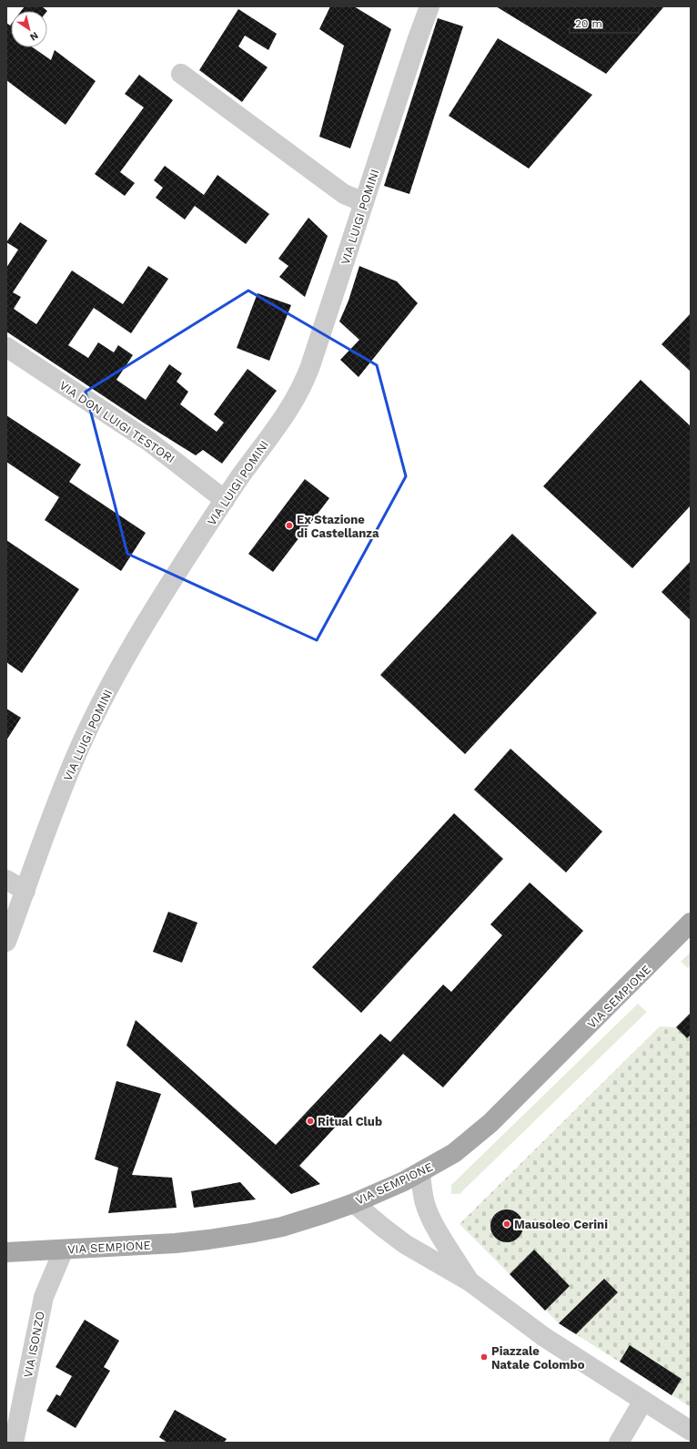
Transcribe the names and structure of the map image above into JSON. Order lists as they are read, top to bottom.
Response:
{
  "streets": {
    "main road": ["VIA SEMPIONE"],
    "street": ["VIA LUIGI POMINI", "VIA DON LUIGI TESTORI", "VIA ISONZO"]
  },
  "crossings": [
    ["VIA LUIGI POMINI", "VIA DON LUIGI TESTORI"],
    ["VIA SEMPIONE", "VIA ISONZO"]
  ],
  "places": [
    "Ex Stazione di Castellanza",
    "Ritual Club",
    "Mausoleo Cerini",
    "Piazzale Natale Colombo"
  ],
  "scale_bar": "20 m",
  "north": "bottom right"
}
